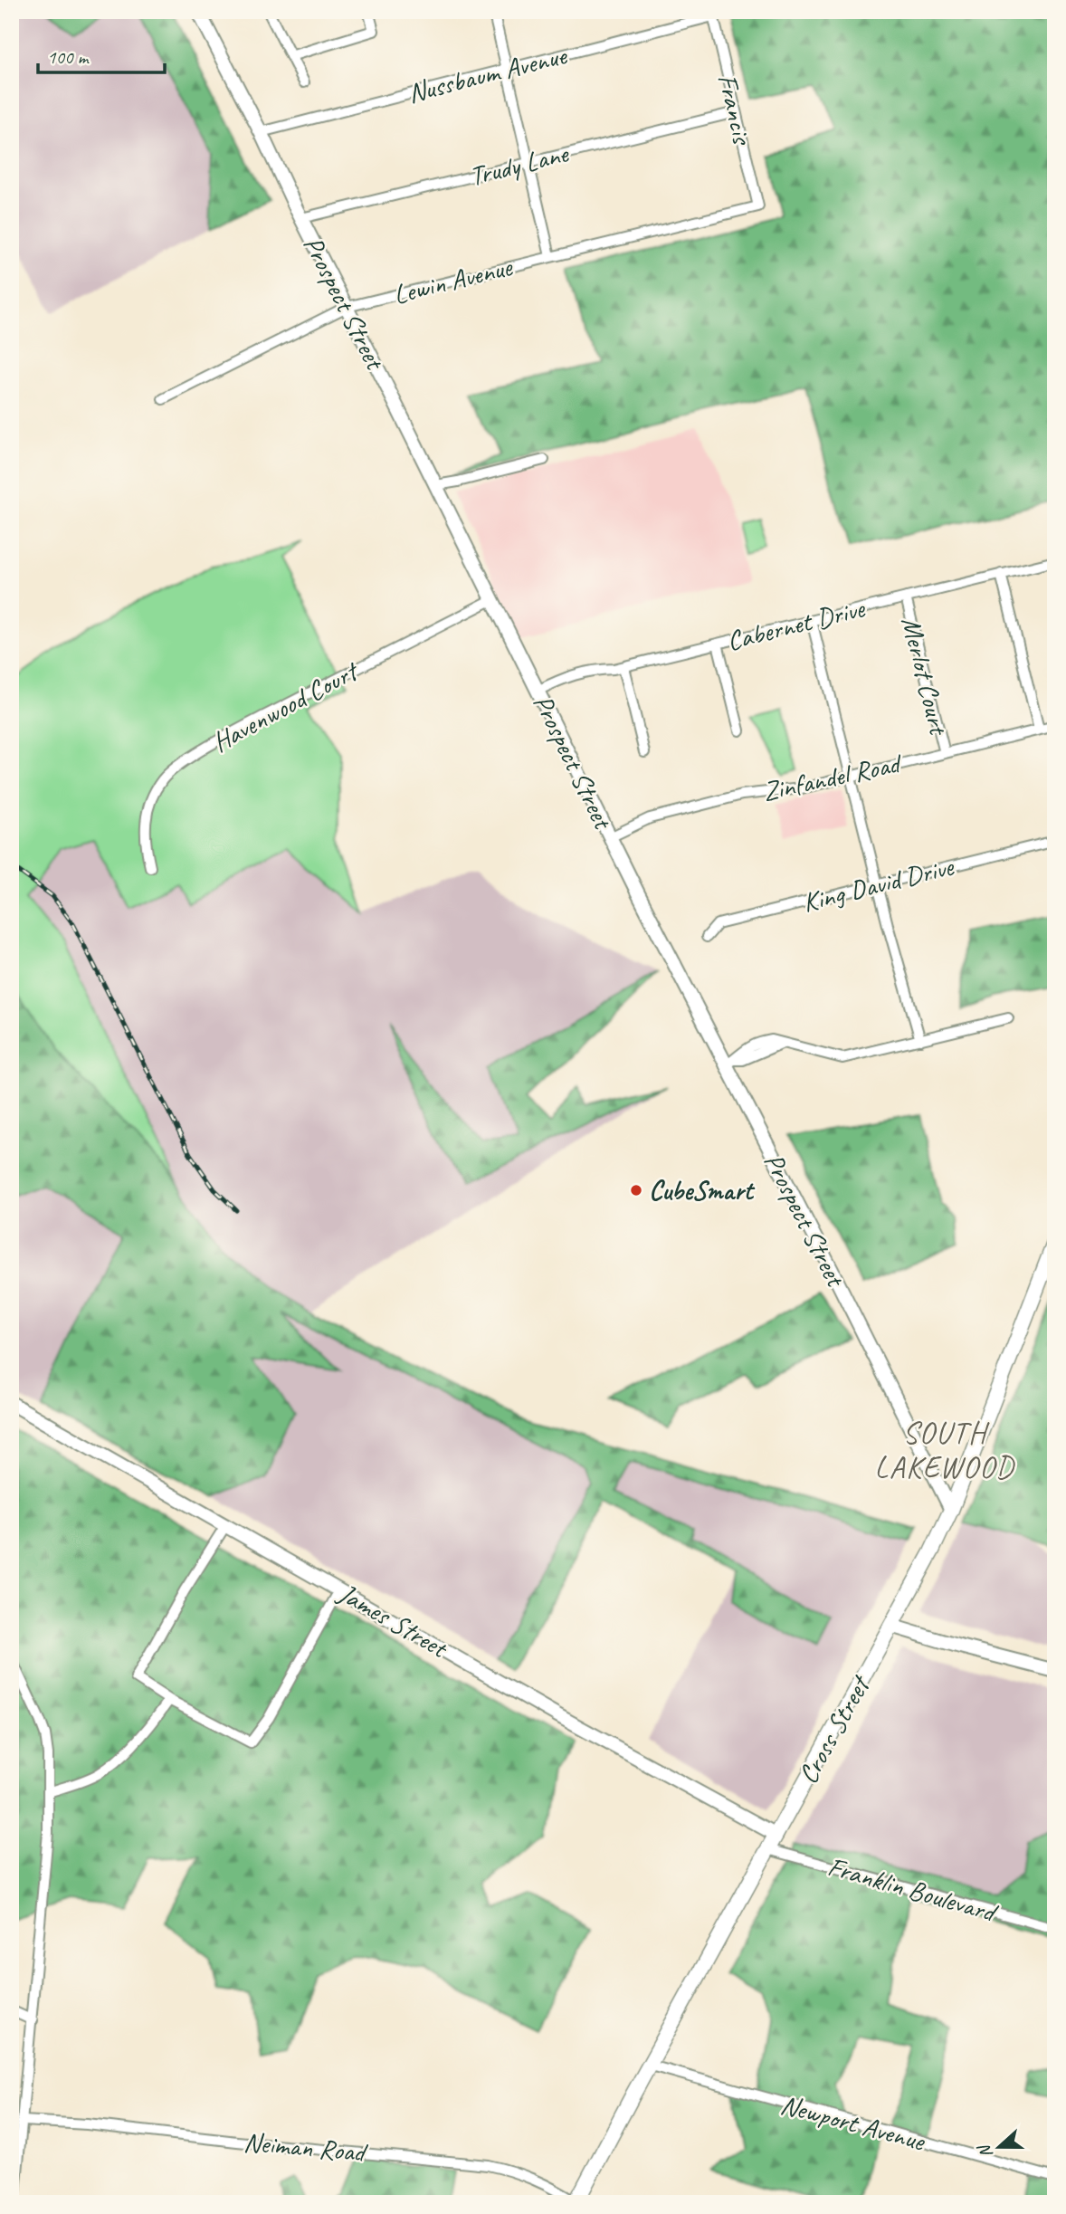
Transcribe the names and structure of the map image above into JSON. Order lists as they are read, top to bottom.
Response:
{
  "streets": {
    "main road": ["Cross Street"],
    "street": [
      "Nussbaum Avenue",
      "Francis",
      "Trudy Lane",
      "Lewin Avenue",
      "Prospect Street",
      "Cabernet Drive",
      "Merlot Court",
      "Havenwood Court",
      "Zinfandel Road",
      "King David Drive",
      "James Street",
      "Franklin Boulevard",
      "Newport Avenue",
      "Neiman Road"
    ]
  },
  "crossings": [
    ["Nussbaum Avenue", "Francis"],
    ["Nussbaum Avenue", "Prospect Street"],
    ["Francis", "Trudy Lane"],
    ["Francis", "Lewin Avenue"],
    ["Trudy Lane", "Prospect Street"],
    ["Lewin Avenue", "Prospect Street"],
    ["Prospect Street", "Cabernet Drive"],
    ["Prospect Street", "Havenwood Court"],
    ["Prospect Street", "Zinfandel Road"],
    ["Prospect Street", "Cross Street"],
    ["Cabernet Drive", "Merlot Court"],
    ["Merlot Court", "Zinfandel Road"],
    ["James Street", "Cross Street"],
    ["Cross Street", "Franklin Boulevard"],
    ["Cross Street", "Newport Avenue"],
    ["Cross Street", "Neiman Road"]
  ],
  "districts": ["SOUTH LAKEWOOD"],
  "places": ["CubeSmart"],
  "scale_bar": "100 m",
  "north": "left"
}
